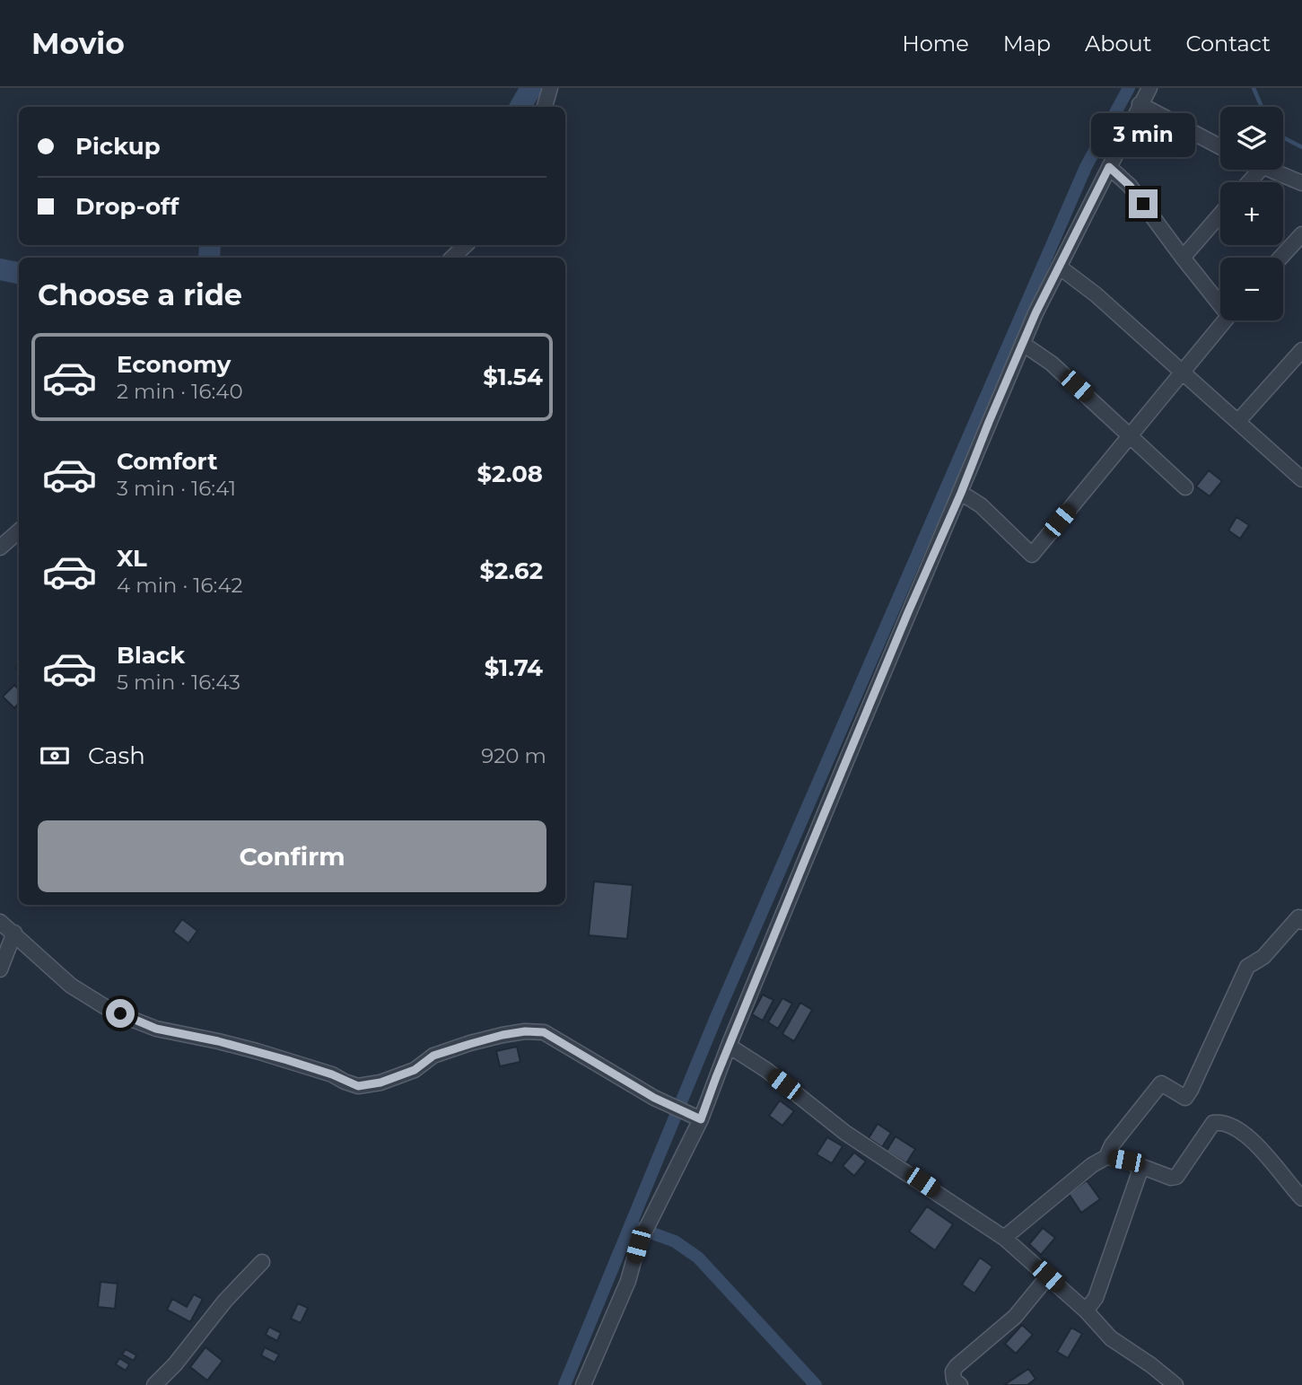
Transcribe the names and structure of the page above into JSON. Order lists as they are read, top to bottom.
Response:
{
  "page": {
    "header": "Movio",
    "nav": [
      "Home",
      "Map",
      "About",
      "Contact"
    ],
    "map_buttons": ["+", "−"],
    "banner": ["Pickup", "Drop-off"],
    "bubble": "3 min",
    "heading": "Choose a ride",
    "list": [
      {
        "name": "Economy",
        "note": "2 min · 16:40",
        "value": "$1.54"
      },
      {
        "name": "Comfort",
        "note": "3 min · 16:41",
        "value": "$2.08"
      },
      {
        "name": "XL",
        "note": "4 min · 16:42",
        "value": "$2.62"
      },
      {
        "name": "Black",
        "note": "5 min · 16:43",
        "value": "$1.74"
      }
    ],
    "pay": ["Cash", "920 m"],
    "buttons": "Confirm"
  }
}
